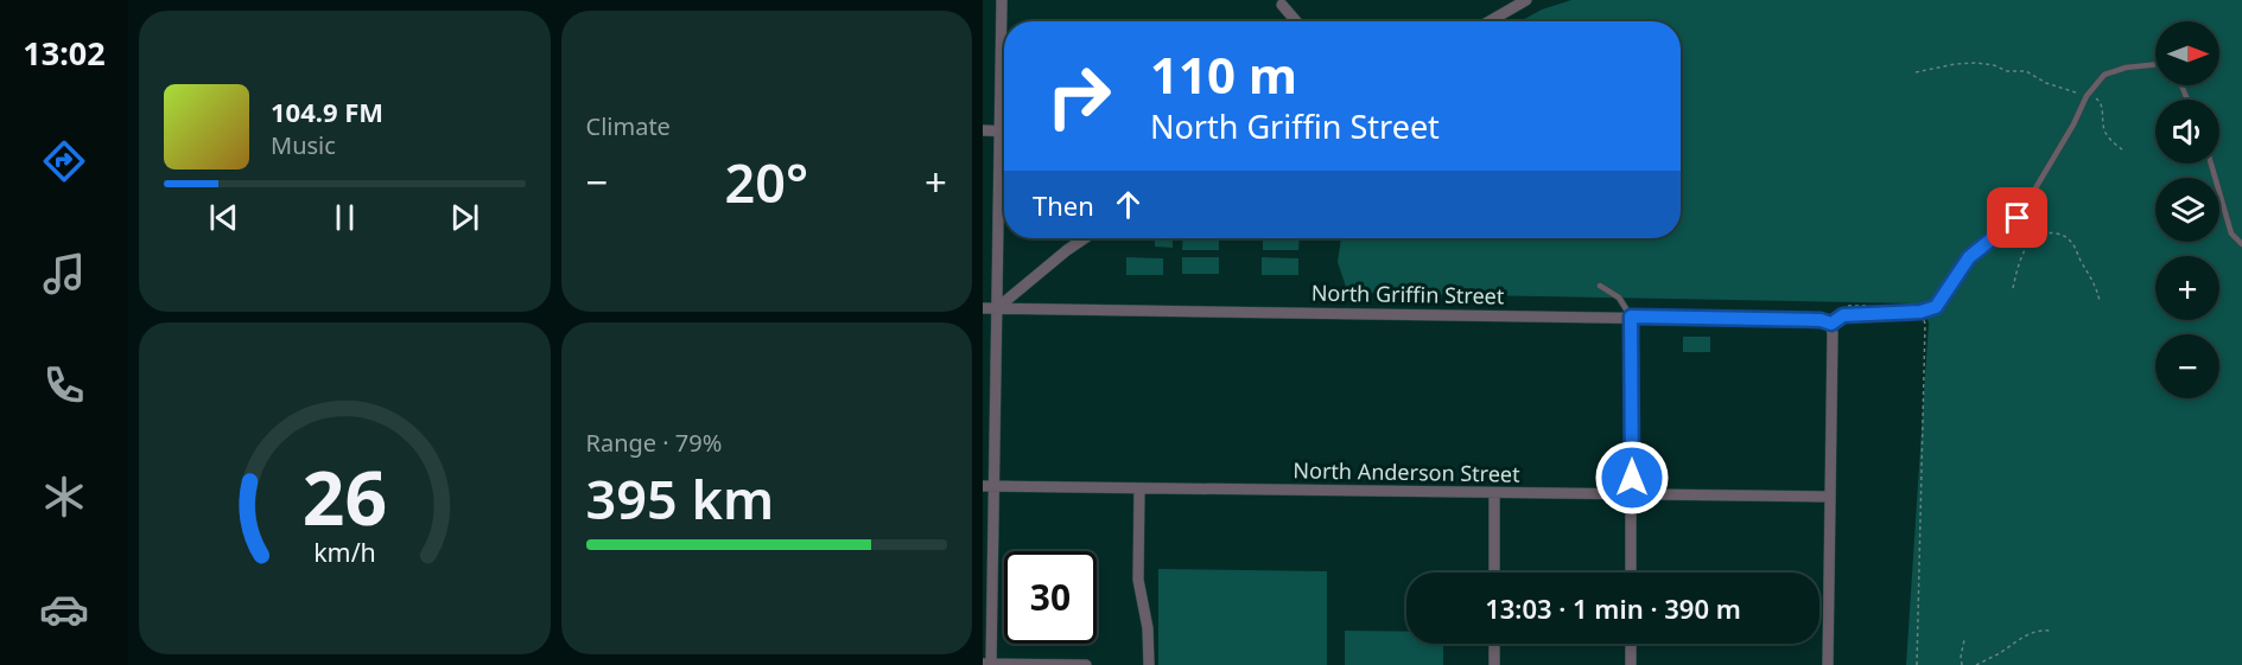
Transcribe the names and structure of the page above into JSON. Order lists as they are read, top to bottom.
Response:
{
  "streets": {
    "street": ["North Griffin Street", "North Anderson Street"]
  },
  "north": "right",
  "page": {
    "tabs": "13:02",
    "tile": [
      "Climate",
      ["Range · 79%", "395 km"]
    ],
    "map_buttons": ["+", "−"],
    "turn": ["110 m", "North Griffin Street"],
    "song": ["104.9 FM", "Music"],
    "heat": ["−", "20°", "+"],
    "then": "Then",
    "limit": "30",
    "trip": "13:03 · 1 min · 390 m",
    "gauge": ["26", "km/h"]
  }
}
